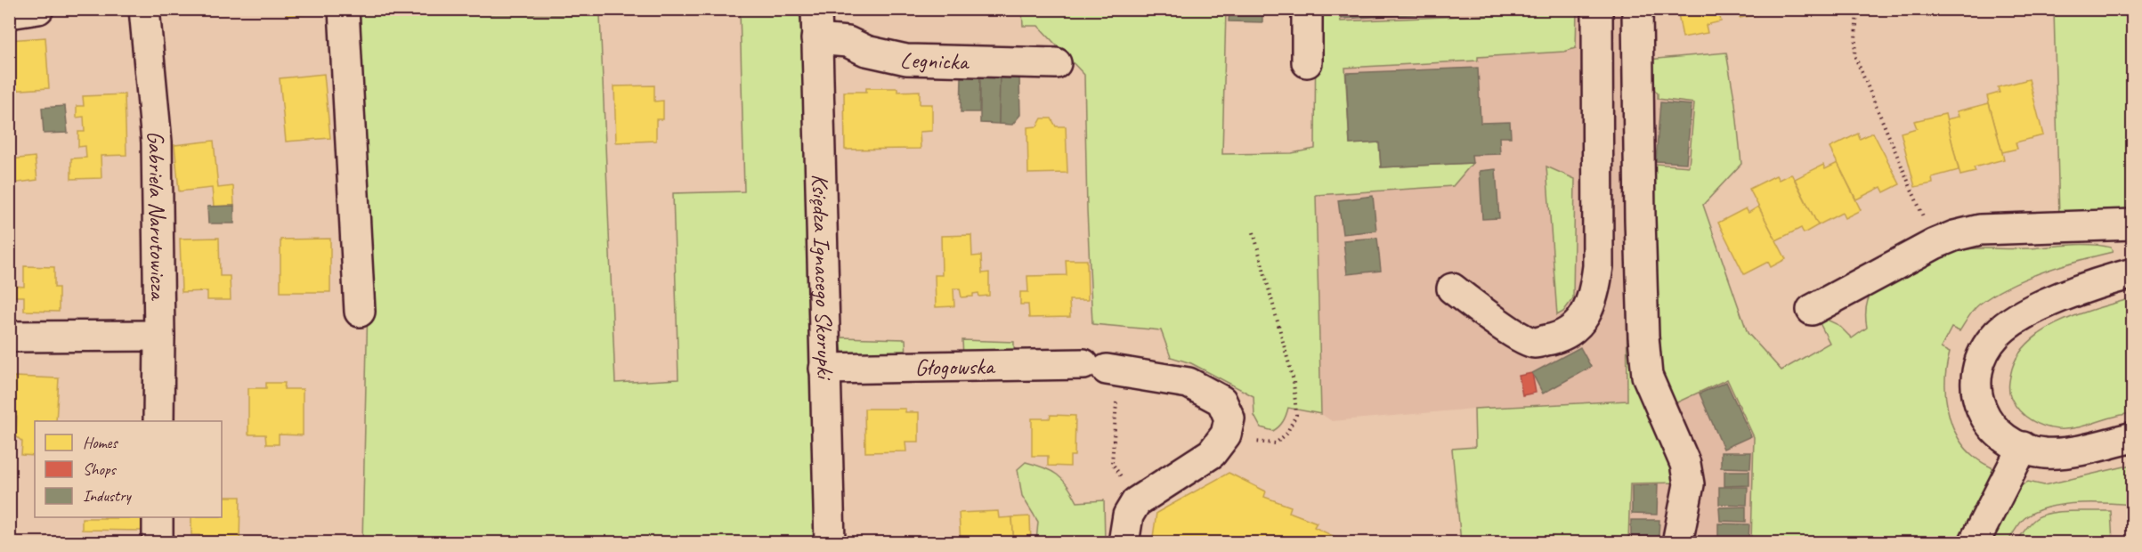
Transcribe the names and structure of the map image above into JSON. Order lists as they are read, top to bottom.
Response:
{
  "streets": {
    "street": [
      "Legnicka",
      "Gabriela Narutowicza",
      "Księdza Ignacego Skorupki",
      "Głogowska"
    ]
  },
  "crossings": [
    ["Legnicka", "Księdza Ignacego Skorupki"],
    ["Księdza Ignacego Skorupki", "Głogowska"]
  ],
  "legend": ["Homes", "Shops", "Industry"]
}
